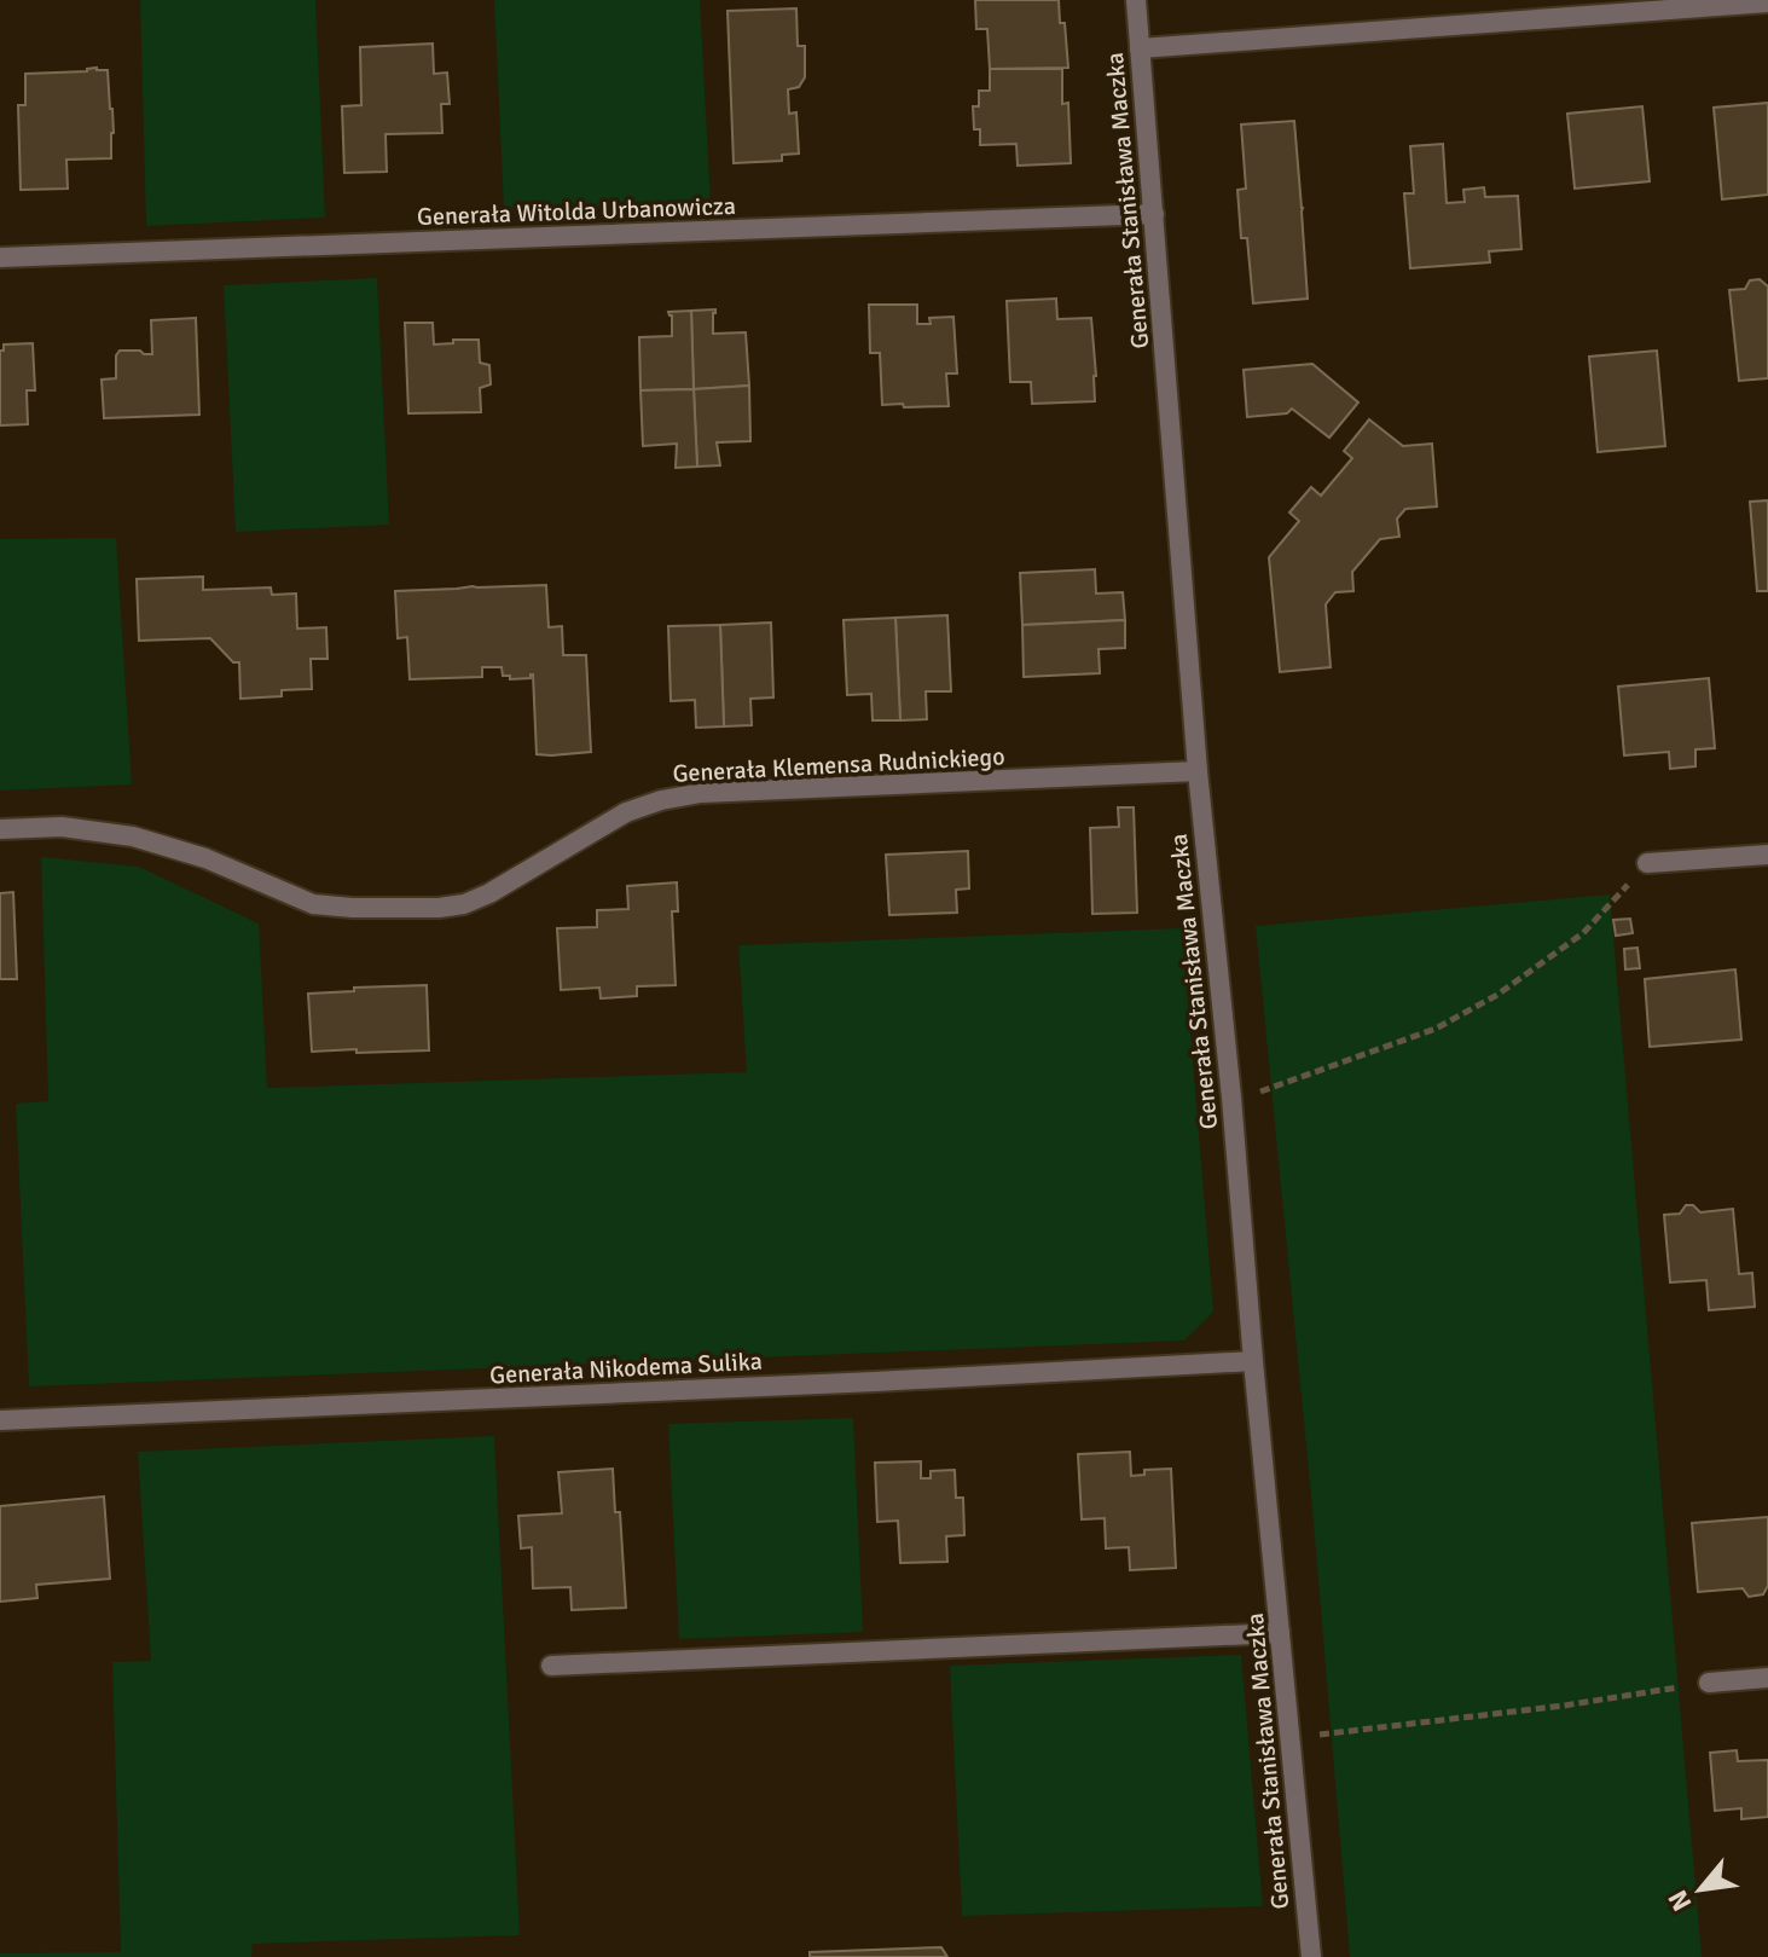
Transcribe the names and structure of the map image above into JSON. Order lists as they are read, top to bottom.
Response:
{
  "streets": {
    "street": [
      "Generała Stanisława Maczka",
      "Generała Witolda Urbanowicza",
      "Generała Klemensa Rudnickiego",
      "Generała Nikodema Sulika"
    ]
  },
  "crossings": [
    ["Generała Stanisława Maczka", "Generała Witolda Urbanowicza"],
    ["Generała Stanisława Maczka", "Generała Klemensa Rudnickiego"],
    ["Generała Stanisława Maczka", "Generała Nikodema Sulika"]
  ],
  "north": "bottom left"
}
